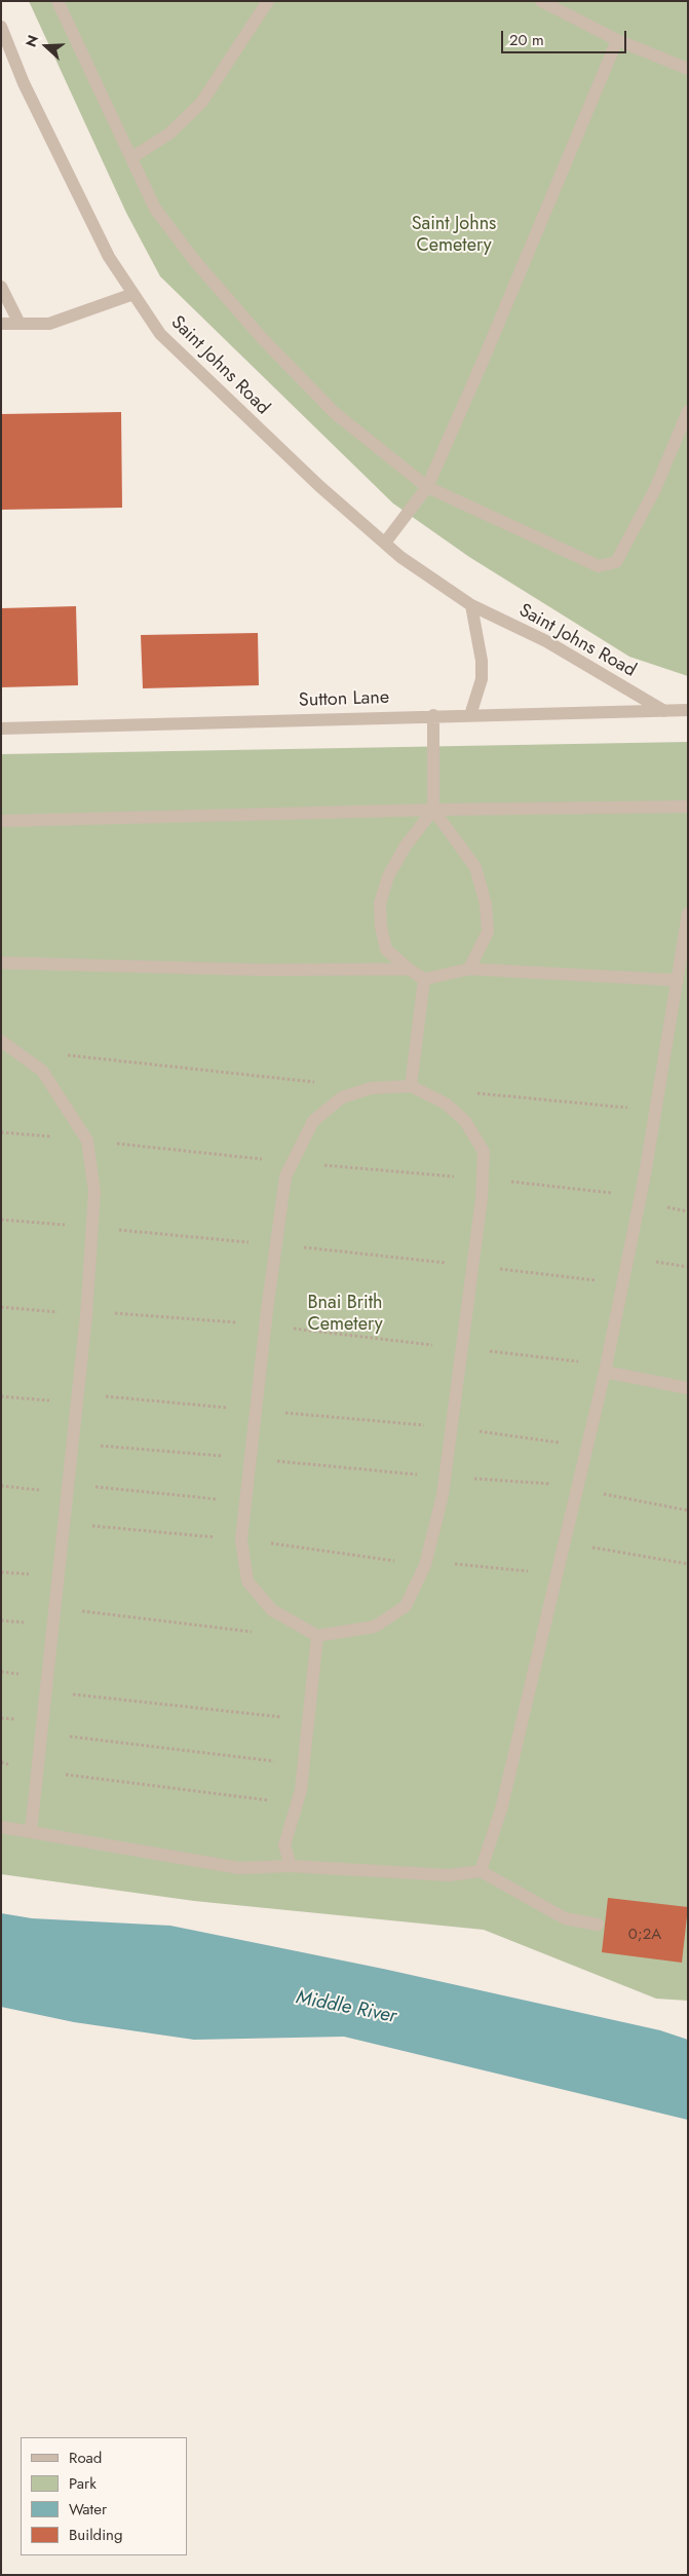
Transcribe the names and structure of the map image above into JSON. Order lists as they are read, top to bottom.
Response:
{
  "streets": {
    "street": ["Saint Johns Road", "Sutton Lane"]
  },
  "crossings": [
    ["Saint Johns Road", "Sutton Lane"]
  ],
  "water": ["Middle River"],
  "parks": ["Saint Johns Cemetery", "Bnai Brith Cemetery"],
  "house_numbers": ["0;2A"],
  "legend": [
    "Road",
    "Park",
    "Water",
    "Building"
  ],
  "scale_bar": "20 m",
  "north": "left"
}
